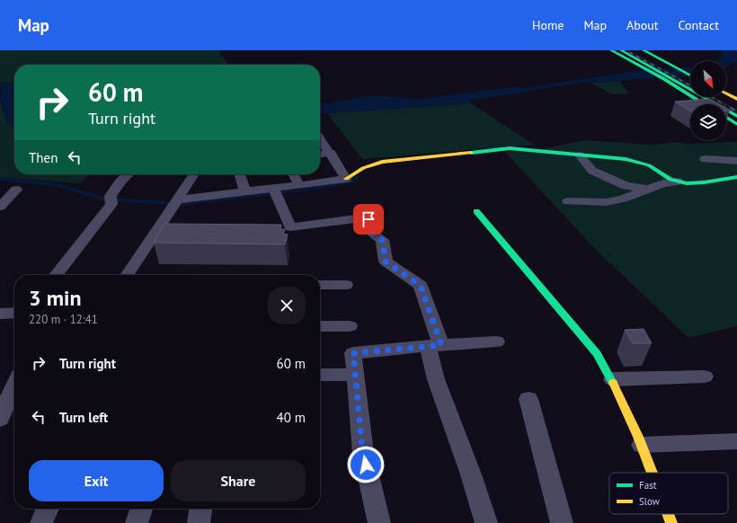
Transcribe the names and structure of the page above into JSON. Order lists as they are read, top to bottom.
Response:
{
  "legend": ["Fast", "Slow"],
  "north": "bottom right",
  "page": {
    "header": "Map",
    "nav": [
      "Home",
      "Map",
      "About",
      "Contact"
    ],
    "turn": ["60 m", "Turn right"],
    "then": "Then",
    "heading": ["3 min", "220 m · 12:41"],
    "list": [
      {
        "name": "Turn right",
        "value": "60 m"
      },
      {
        "name": "Turn left",
        "value": "40 m"
      }
    ],
    "buttons": ["Exit", "Share"]
  }
}
